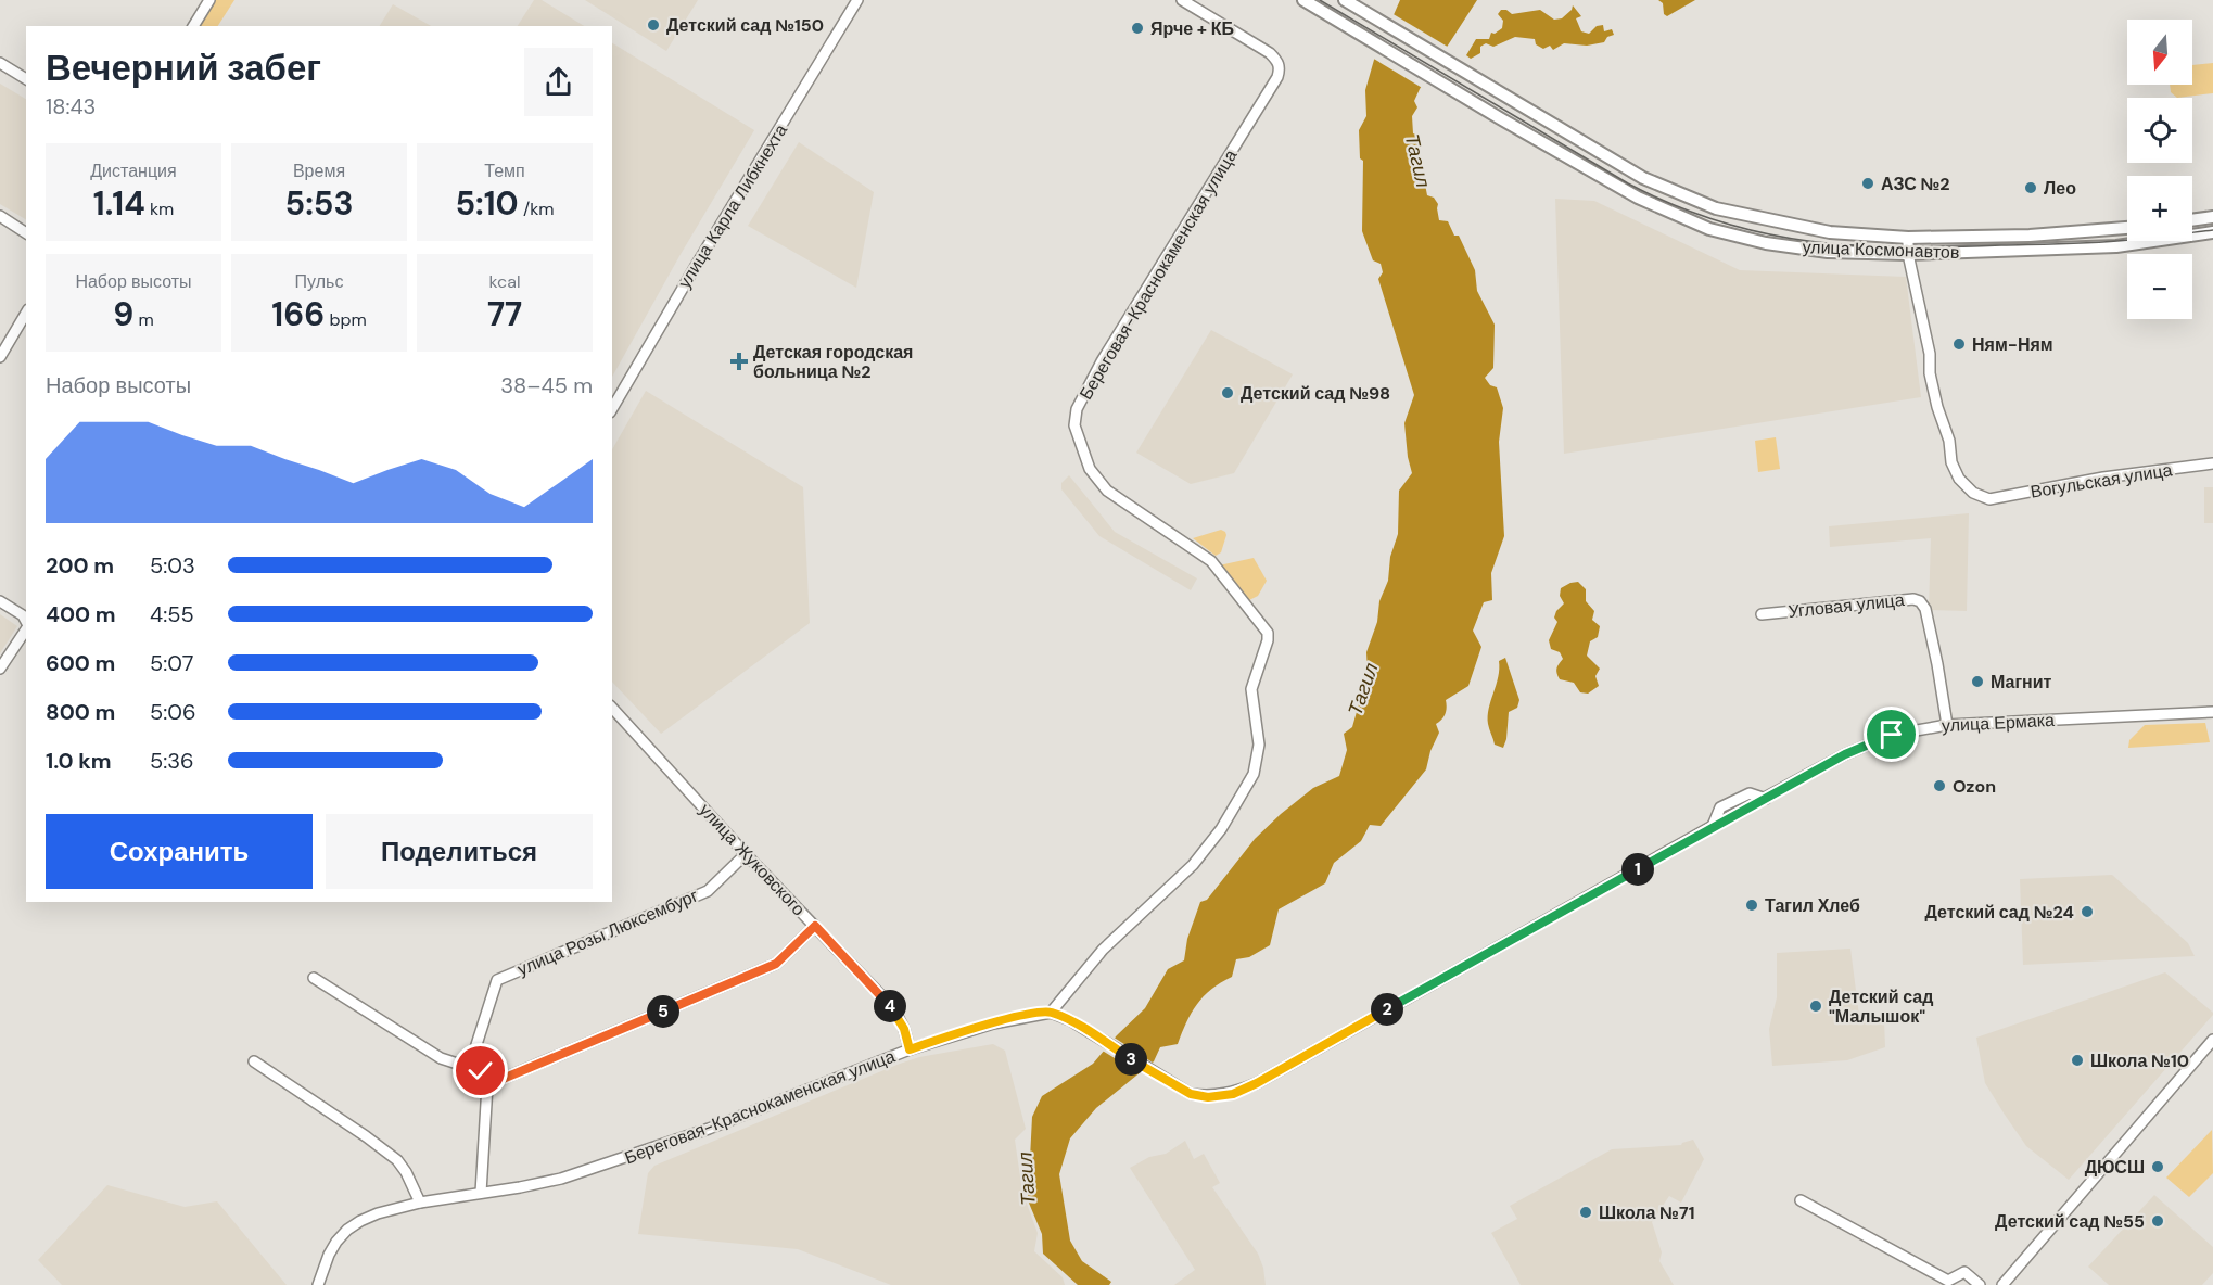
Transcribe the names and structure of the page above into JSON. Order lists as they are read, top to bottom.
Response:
{
  "streets": {
    "main road": ["улица Космонавтов"],
    "street": [
      "улица Карла Либкнехта",
      "Береговая-Краснокаменская улица",
      "Вогульская улица",
      "Угловая улица",
      "улица Ермака",
      "улица Жуковского",
      "улица Розы Люксембург"
    ]
  },
  "crossings": [
    ["улица Космонавтов", "Вогульская улица"],
    ["Береговая-Краснокаменская улица", "улица Ермака"],
    ["Береговая-Краснокаменская улица", "улица Жуковского"],
    ["Угловая улица", "улица Ермака"],
    ["улица Жуковского", "улица Розы Люксембург"]
  ],
  "water": ["Тагил"],
  "places": {
    "other": [
      "Детский сад №150",
      "Ярче + КБ",
      "АЗС №2",
      "Лео",
      "Ням-Ням",
      "Детский сад №98",
      "Магнит",
      "Ozon",
      "Тагил Хлеб",
      "Детский сад №24",
      "Детский сад \"Малышок\"",
      "Школа №10",
      "ДЮСШ",
      "Школа №71",
      "Детский сад №55"
    ],
    "health": ["Детская городская больница №2"]
  },
  "north": "bottom",
  "page": {
    "map_buttons": ["+", "−"],
    "heading": ["Вечерний забег", "18:43"],
    "stats": [
      ["Дистанция", "1.14 km"],
      ["Время", "5:53"],
      ["Темп", "5:10 /km"],
      ["Набор высоты", "9 m"],
      ["Пульс", "166 bpm"],
      ["kcal", "77"]
    ],
    "chart": ["Набор высоты", "38–45 m"],
    "list": [
      {
        "name": "200 m",
        "note": "5:03"
      },
      {
        "name": "400 m",
        "note": "4:55"
      },
      {
        "name": "600 m",
        "note": "5:07"
      },
      {
        "name": "800 m",
        "note": "5:06"
      },
      {
        "name": "1.0 km",
        "note": "5:36"
      }
    ],
    "buttons": ["Сохранить", "Поделиться"],
    "pins": [
      "1",
      "4",
      "2",
      "5",
      "3"
    ]
  }
}
